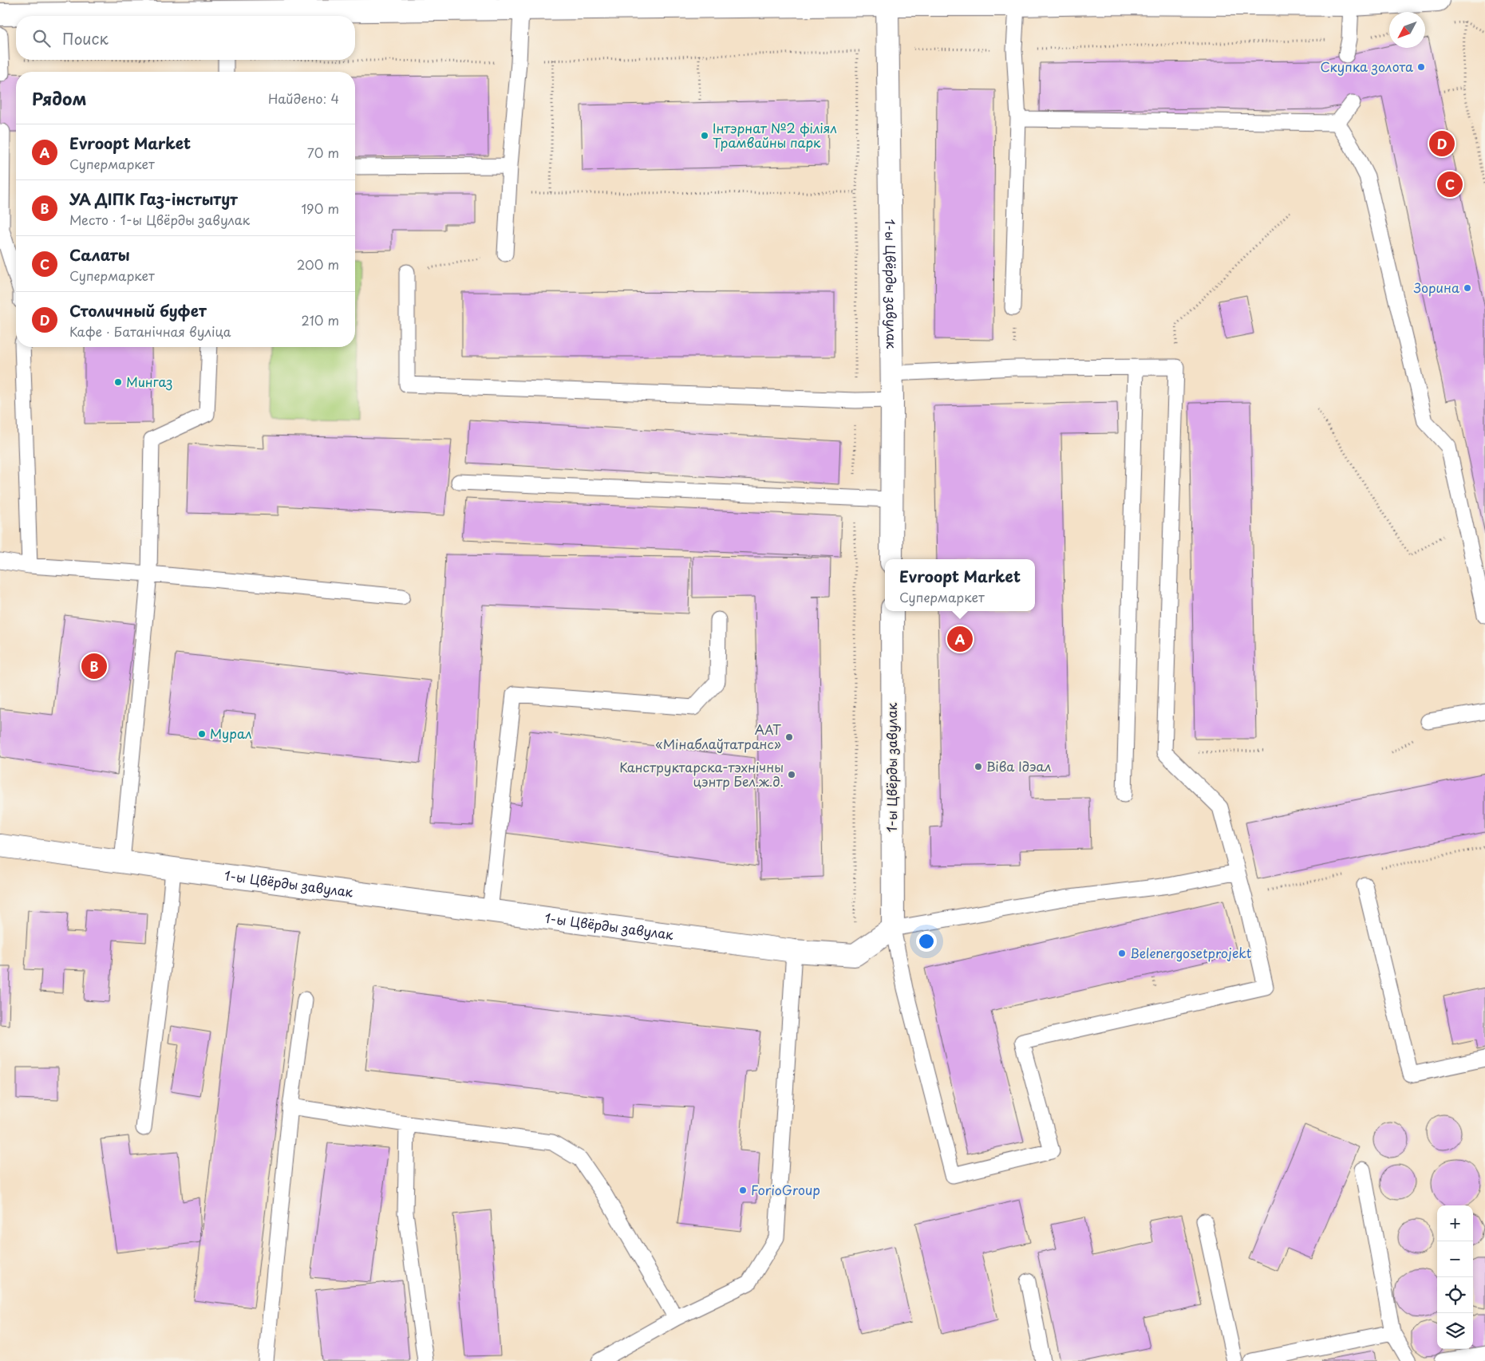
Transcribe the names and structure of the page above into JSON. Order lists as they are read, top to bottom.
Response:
{
  "streets": {
    "street": ["1-ы Цвёрды завулак"]
  },
  "places": [
    "Скупка золота",
    "Інтэрнат №2 філіял Трамвайны парк",
    "Зорина",
    "Мингаз",
    "Мурал",
    "ААТ «Мінаблаўтатранс»",
    "Віва Ідэал",
    "Канструктарска-тэхнічны цэнтр Бел.ж.д.",
    "Belenergosetprojekt",
    "ForioGroup"
  ],
  "north": "bottom left",
  "page": {
    "search": "Поиск",
    "heading": ["Рядом", "Найдено: 4"],
    "list": [
      {
        "mark": "A",
        "name": "Evroopt Market",
        "note": "Супермаркет",
        "value": "70 m"
      },
      {
        "mark": "B",
        "name": "УА ДІПК Газ-інстытут",
        "note": "Место · 1-ы Цвёрды завулак",
        "value": "190 m"
      },
      {
        "mark": "C",
        "name": "Салаты",
        "note": "Супермаркет",
        "value": "200 m"
      },
      {
        "mark": "D",
        "name": "Столичный буфет",
        "note": "Кафе · Батанічная вуліца",
        "value": "210 m"
      }
    ],
    "pins": [
      "D",
      "C",
      "A",
      "B"
    ],
    "popup": ["Evroopt Market", "Супермаркет"],
    "map_buttons": ["+", "−"]
  }
}
